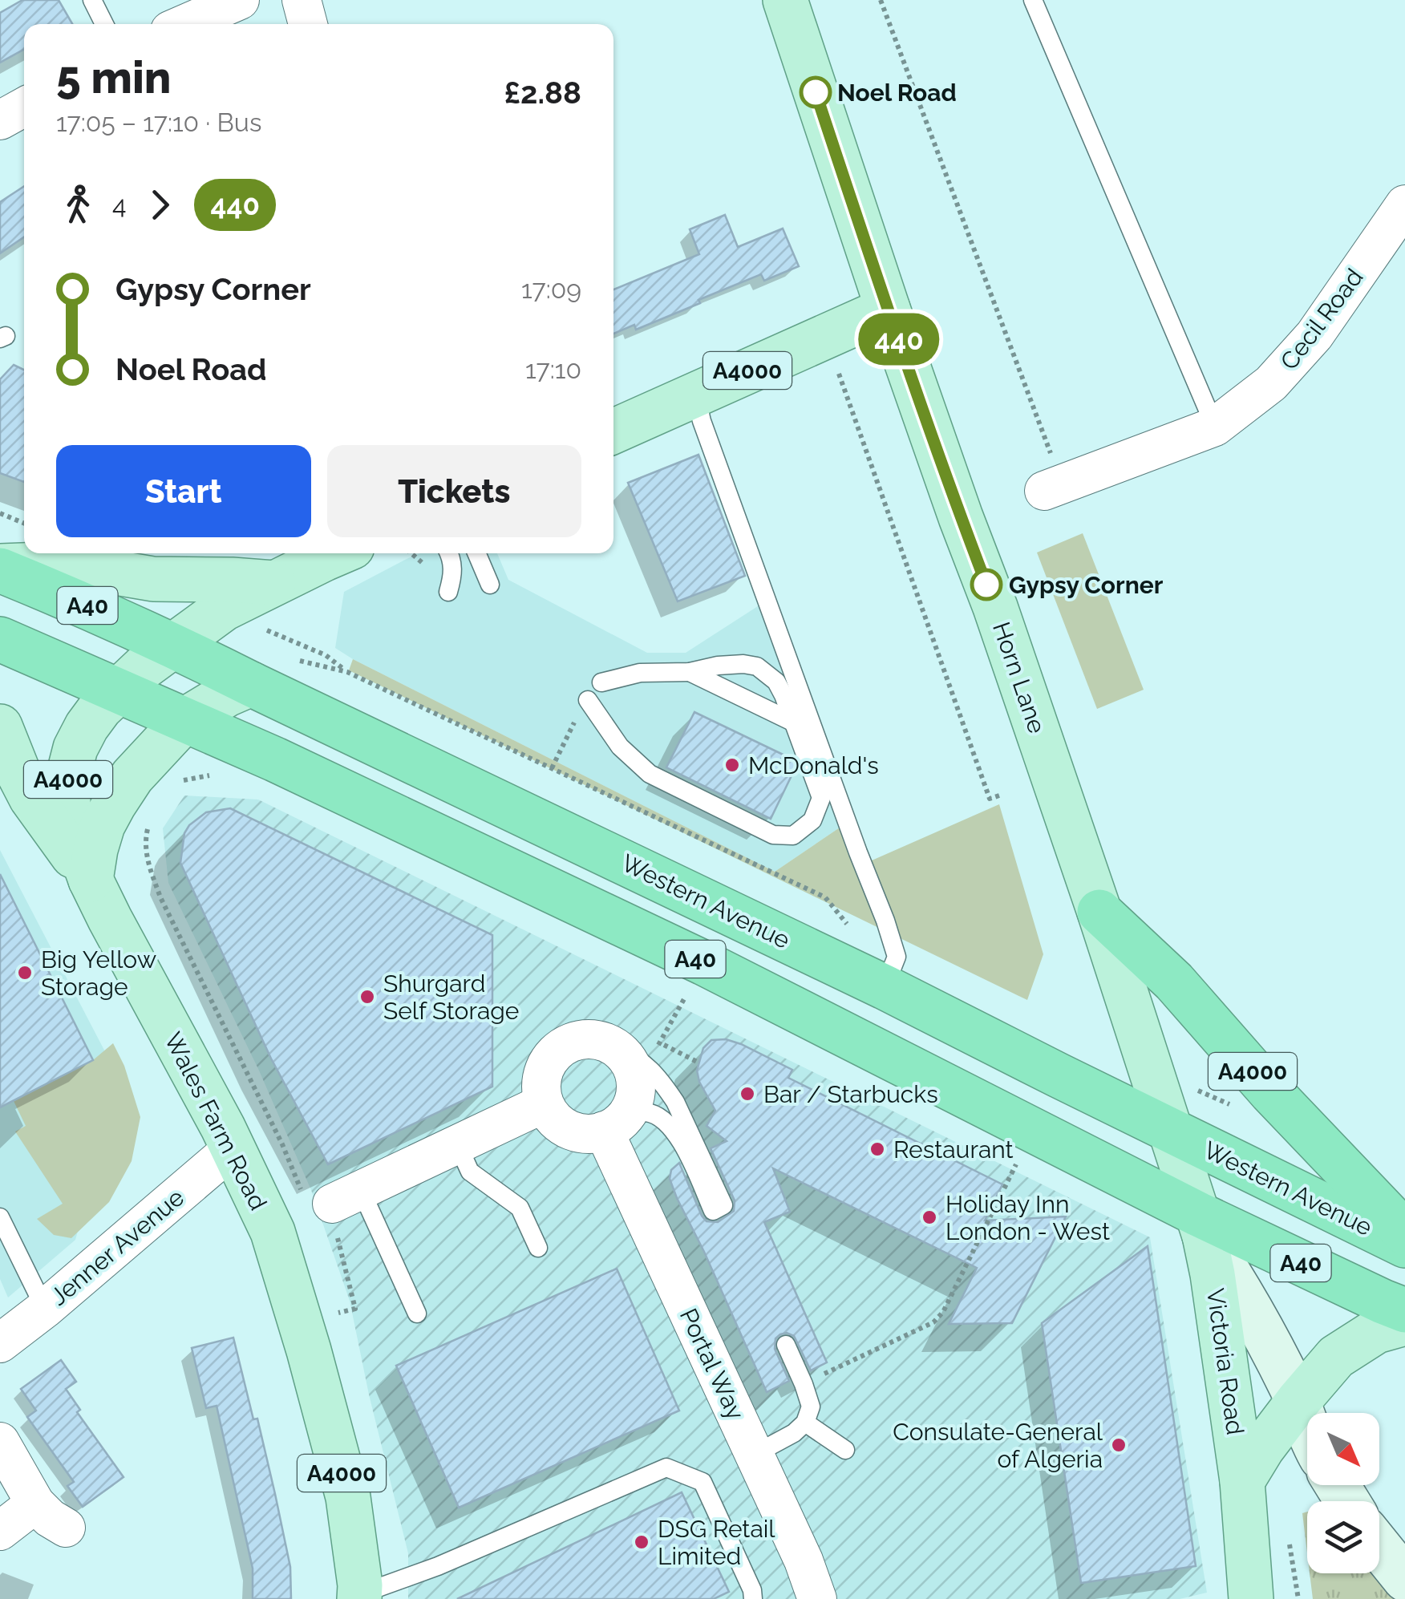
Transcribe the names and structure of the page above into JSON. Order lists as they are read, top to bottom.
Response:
{
  "streets": {
    "highway": ["A4000", "A40", "Western Avenue"],
    "main road": ["Horn Lane", "Wales Farm Road", "Victoria Road"],
    "street": ["Cecil Road", "Jenner Avenue", "Portal Way"]
  },
  "crossings": [
    ["A4000", "A40"],
    ["A4000", "Horn Lane"],
    ["A4000", "Western Avenue"],
    ["A4000", "Wales Farm Road"],
    ["A40", "Wales Farm Road"],
    ["A40", "Victoria Road"],
    ["Horn Lane", "Western Avenue"],
    ["Horn Lane", "Victoria Road"],
    ["Western Avenue", "Wales Farm Road"],
    ["Western Avenue", "Victoria Road"],
    ["Wales Farm Road", "Jenner Avenue"]
  ],
  "places": [
    "Noel Road",
    "Gypsy Corner",
    "McDonald's",
    "Big Yellow Storage",
    "Shurgard Self Storage",
    "Bar / Starbucks",
    "Restaurant",
    "Holiday Inn London - West",
    "Consulate-General of Algeria",
    "DSG Retail Limited"
  ],
  "lines": ["bus line 440"],
  "north": "bottom right",
  "page": {
    "on_map": "440",
    "heading": ["5 min", "17:05 – 17:10 · Bus", "£2.88"],
    "legs": ["4", "440"],
    "list": [
      {
        "name": "Gypsy Corner",
        "value": "17:09"
      },
      {
        "name": "Noel Road",
        "value": "17:10"
      }
    ],
    "buttons": ["Start", "Tickets"]
  }
}
